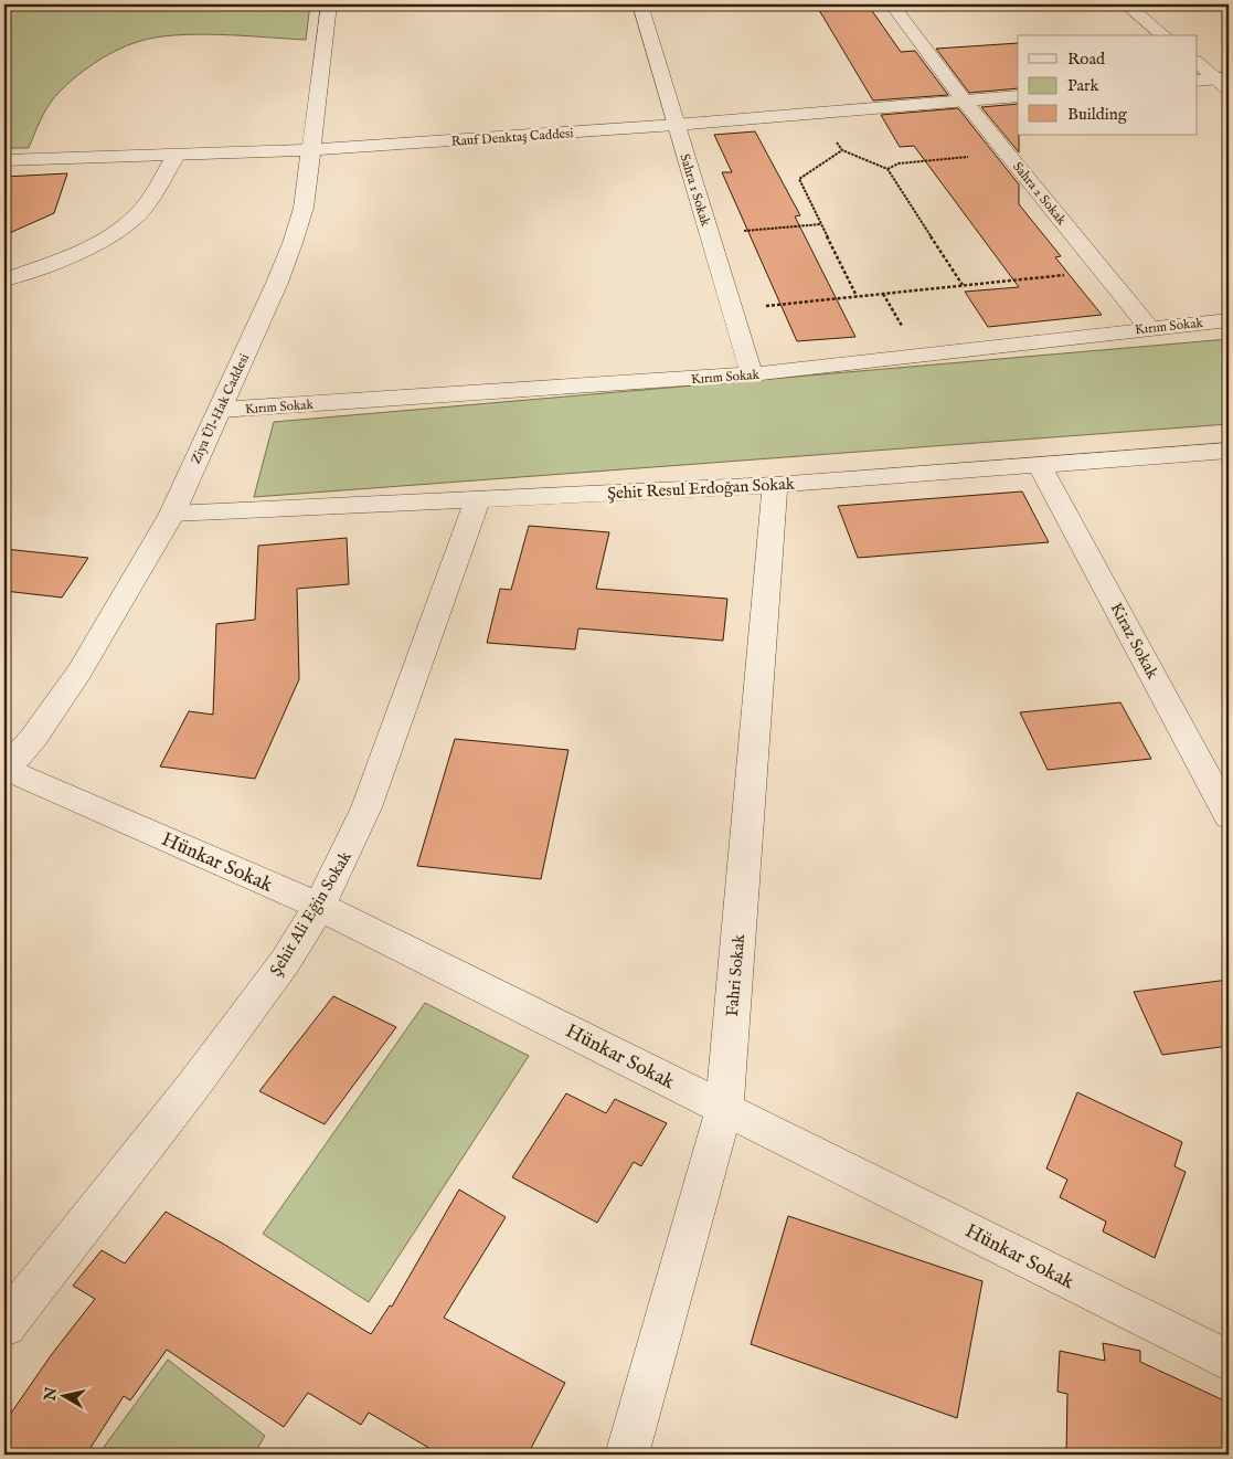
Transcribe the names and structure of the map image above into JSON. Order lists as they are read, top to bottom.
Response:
{
  "streets": {
    "street": [
      "Rauf Denktaş Caddesi",
      "Sahra 1 Sokak",
      "Sahra 2 Sokak",
      "Kırım Sokak",
      "Ziya Ül-Hak Caddesi",
      "Şehit Resul Erdoğan Sokak",
      "Kiraz Sokak",
      "Hünkar Sokak",
      "Şehit Ali Eğin Sokak",
      "Fahri Sokak"
    ]
  },
  "crossings": [
    ["Rauf Denktaş Caddesi", "Sahra 1 Sokak"],
    ["Rauf Denktaş Caddesi", "Sahra 2 Sokak"],
    ["Rauf Denktaş Caddesi", "Ziya Ül-Hak Caddesi"],
    ["Sahra 1 Sokak", "Kırım Sokak"],
    ["Sahra 2 Sokak", "Kırım Sokak"],
    ["Kırım Sokak", "Ziya Ül-Hak Caddesi"],
    ["Ziya Ül-Hak Caddesi", "Şehit Resul Erdoğan Sokak"],
    ["Ziya Ül-Hak Caddesi", "Hünkar Sokak"],
    ["Şehit Resul Erdoğan Sokak", "Kiraz Sokak"],
    ["Şehit Resul Erdoğan Sokak", "Şehit Ali Eğin Sokak"],
    ["Şehit Resul Erdoğan Sokak", "Fahri Sokak"],
    ["Hünkar Sokak", "Şehit Ali Eğin Sokak"],
    ["Hünkar Sokak", "Fahri Sokak"]
  ],
  "legend": ["Road", "Park", "Building"],
  "north": "left"
}
